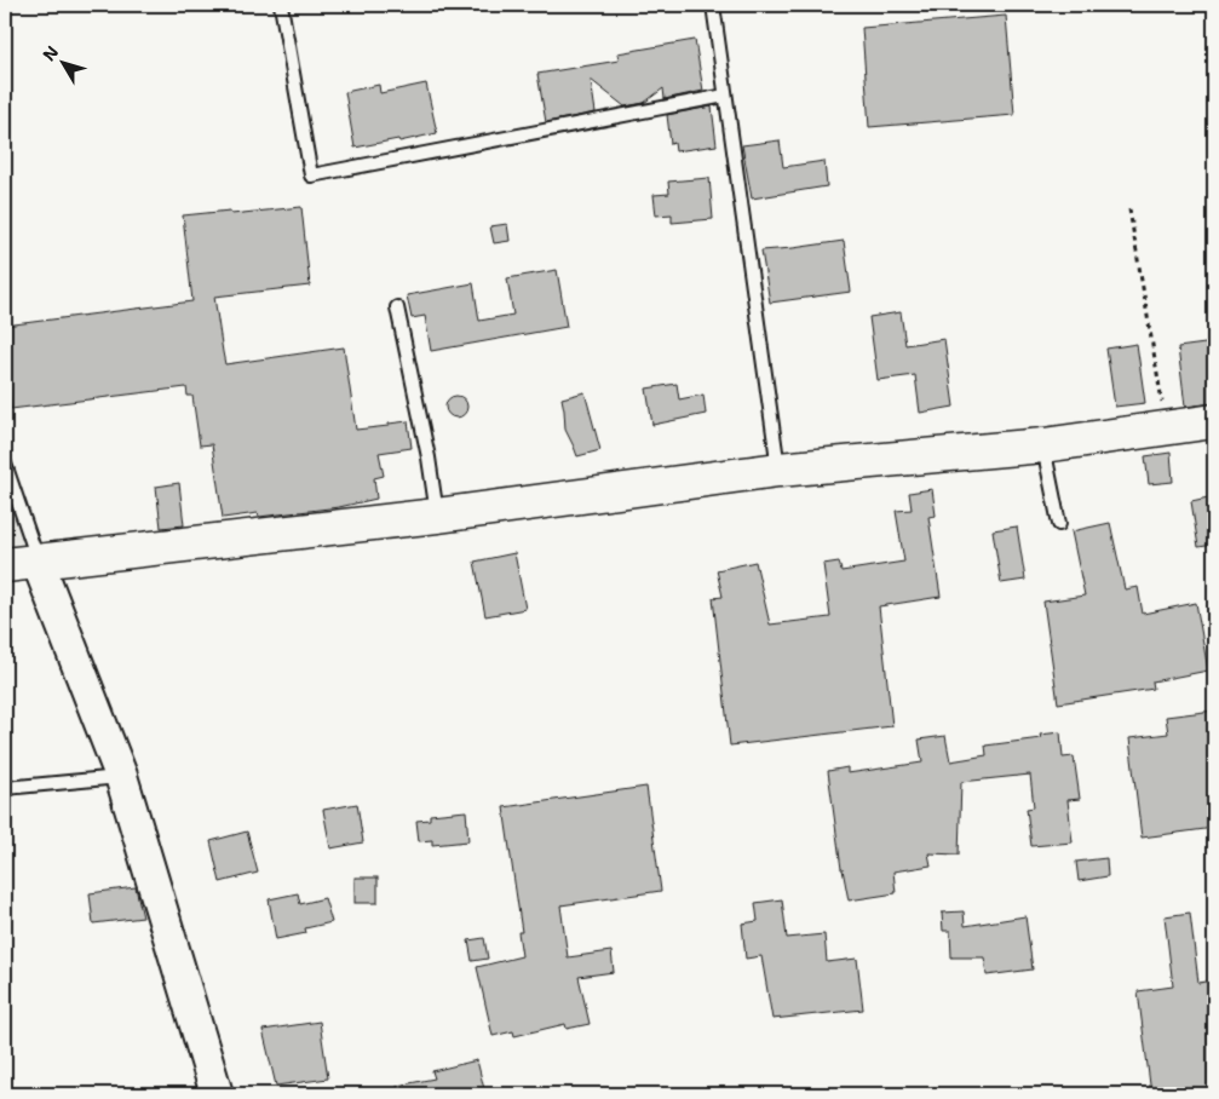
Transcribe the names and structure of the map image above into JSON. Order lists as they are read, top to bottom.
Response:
{
  "north": "top left"
}
